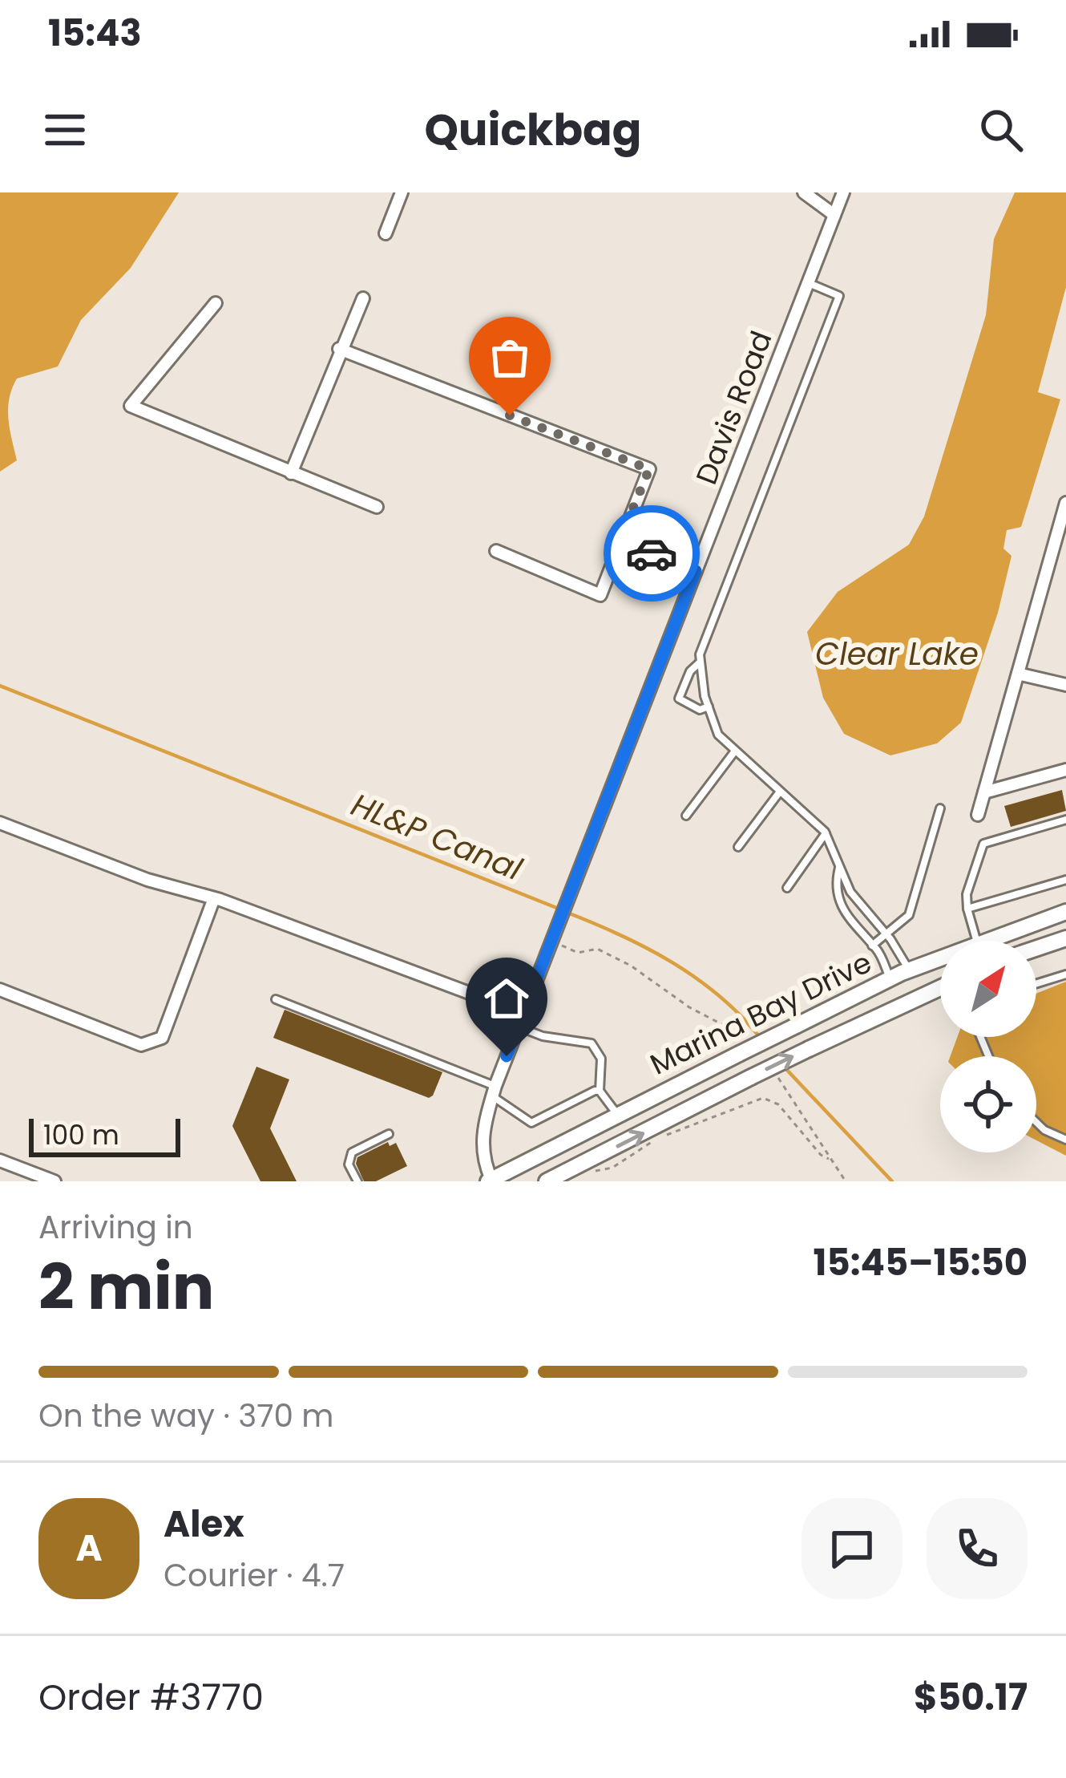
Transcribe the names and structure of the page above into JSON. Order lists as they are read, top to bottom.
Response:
{
  "streets": {
    "main road": ["Marina Bay Drive"],
    "street": ["Davis Road"]
  },
  "crossings": [
    ["Davis Road", "Marina Bay Drive"]
  ],
  "water": ["Clear Lake", "HL&P Canal"],
  "scale_bar": "100 m",
  "north": "top right",
  "page": {
    "status": "15:43",
    "header": "Quickbag",
    "scale": "100 m",
    "heading": ["2 min", "Arriving in", "15:45–15:50"],
    "panel": [
      "Alex",
      "Courier · 4.7",
      "Order #3770",
      "$50.17"
    ],
    "bar": "On the way · 370 m",
    "round": "A"
  }
}
